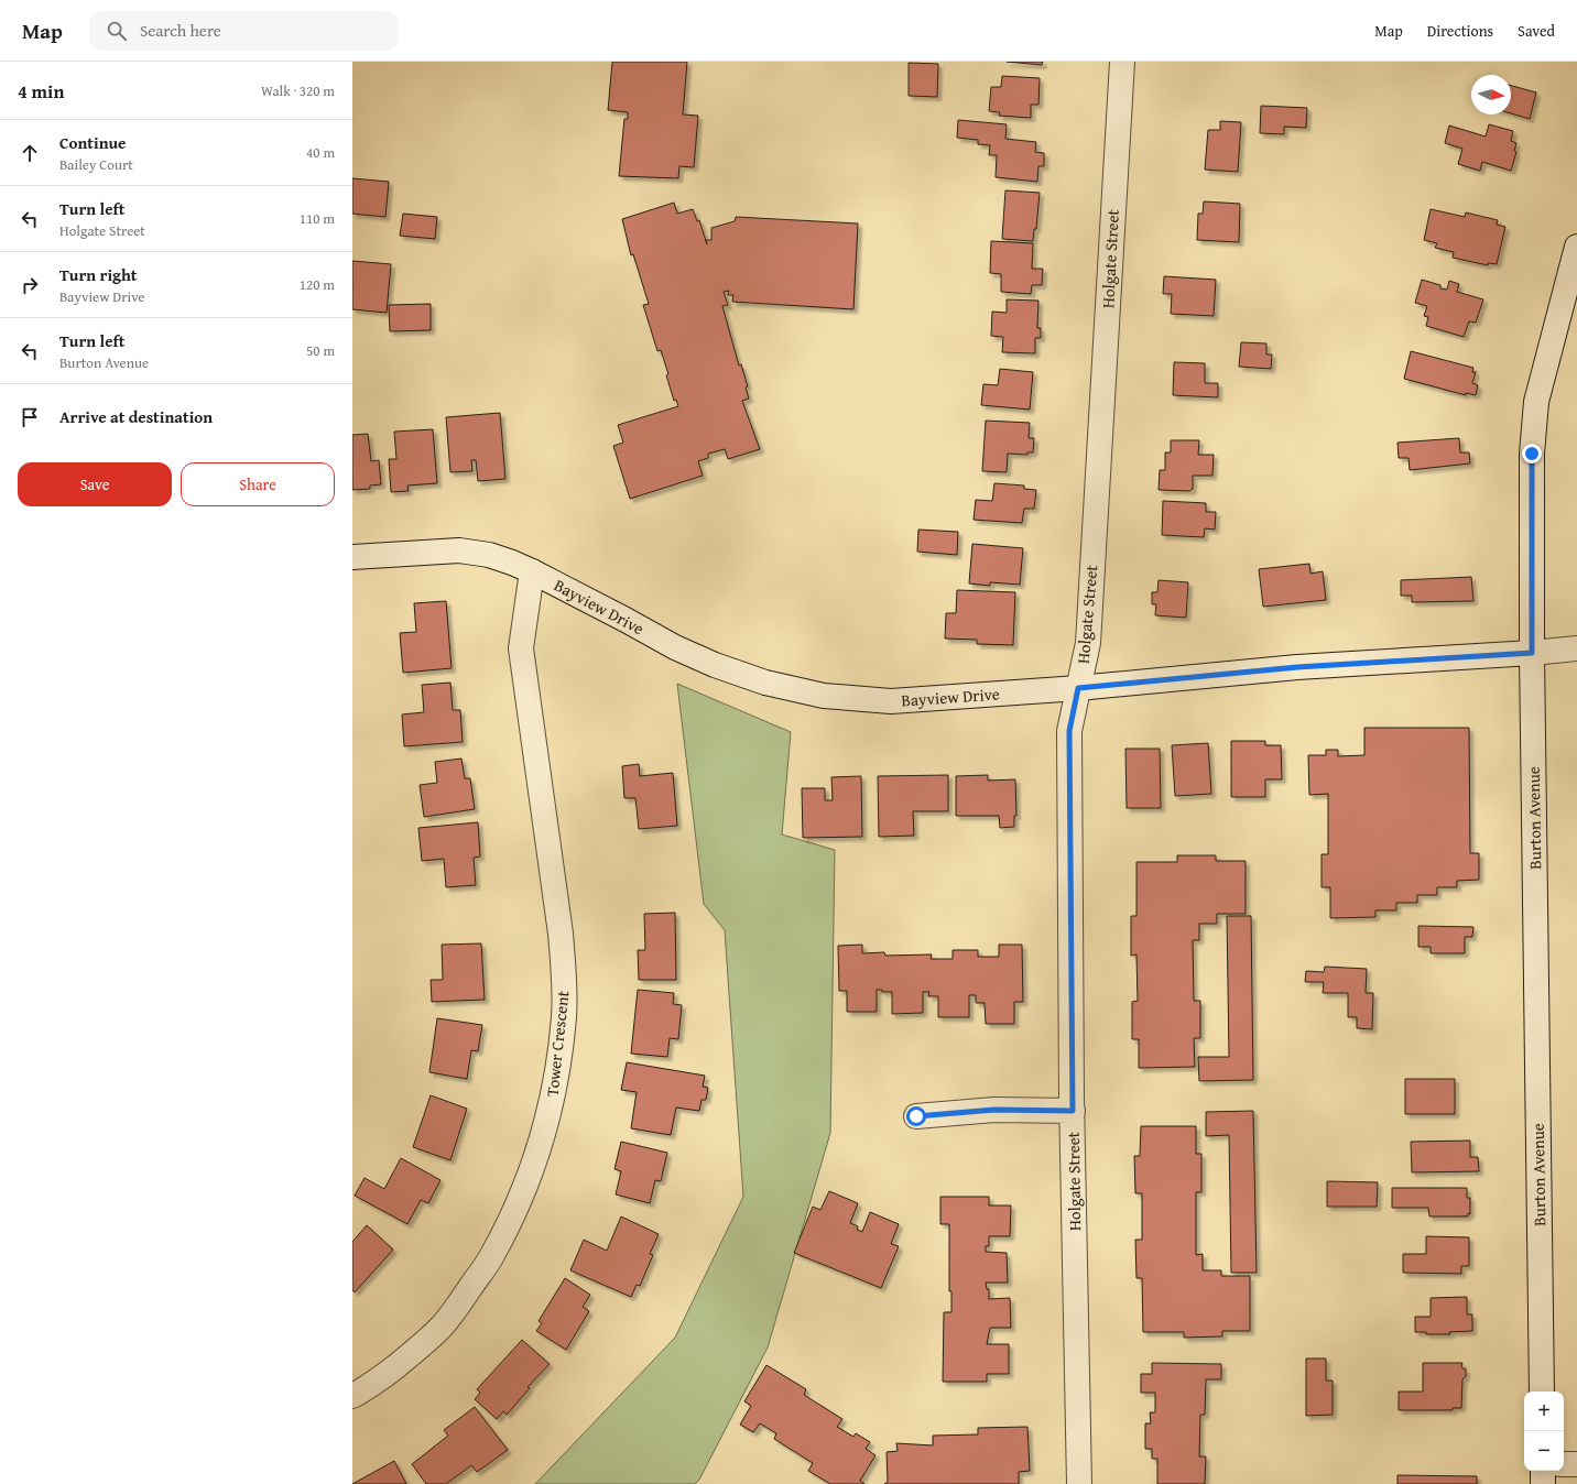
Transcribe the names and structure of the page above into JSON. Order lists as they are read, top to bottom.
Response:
{
  "streets": {
    "street": [
      "Holgate Street",
      "Bayview Drive",
      "Burton Avenue",
      "Tower Crescent"
    ]
  },
  "crossings": [
    ["Holgate Street", "Bayview Drive"],
    ["Bayview Drive", "Burton Avenue"],
    ["Bayview Drive", "Tower Crescent"]
  ],
  "north": "right",
  "page": {
    "header": "Map",
    "search": "Search here",
    "nav": ["Map", "Directions", "Saved"],
    "heading": ["4 min", "Walk · 320 m"],
    "list": [
      ["Continue", "Bailey Court", "40 m"],
      ["Turn left", "Holgate Street", "110 m"],
      ["Turn right", "Bayview Drive", "120 m"],
      ["Turn left", "Burton Avenue", "50 m"],
      "Arrive at destination"
    ],
    "buttons": ["Save", "Share"],
    "map_buttons": ["+", "−"]
  }
}
